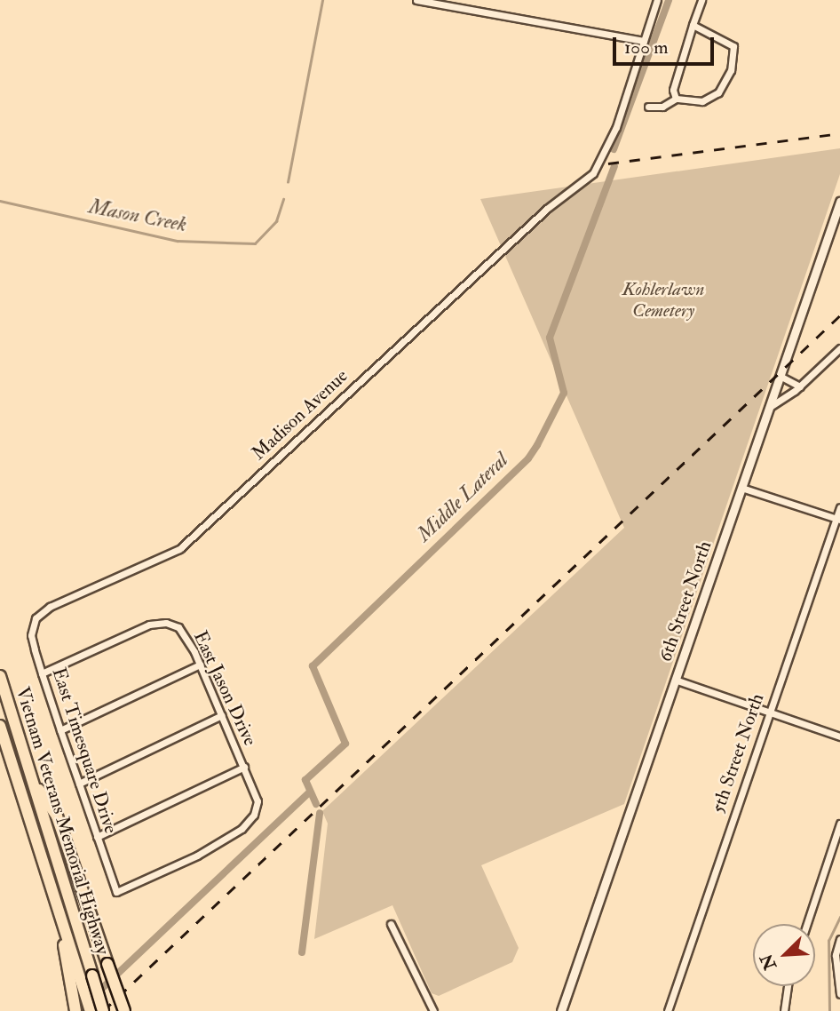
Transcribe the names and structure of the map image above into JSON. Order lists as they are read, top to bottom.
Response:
{
  "streets": {
    "highway": ["Vietnam Veterans Memorial Highway"],
    "street": [
      "Madison Avenue",
      "6th Street North",
      "East Jason Drive",
      "East Timesquare Drive",
      "5th Street North"
    ]
  },
  "crossings": [
    ["Madison Avenue", "East Timesquare Drive"],
    ["East Jason Drive", "East Timesquare Drive"]
  ],
  "water": ["Mason Creek", "Middle Lateral"],
  "parks": ["Kohlerlawn Cemetery"],
  "scale_bar": "100 m",
  "north": "bottom left"
}
